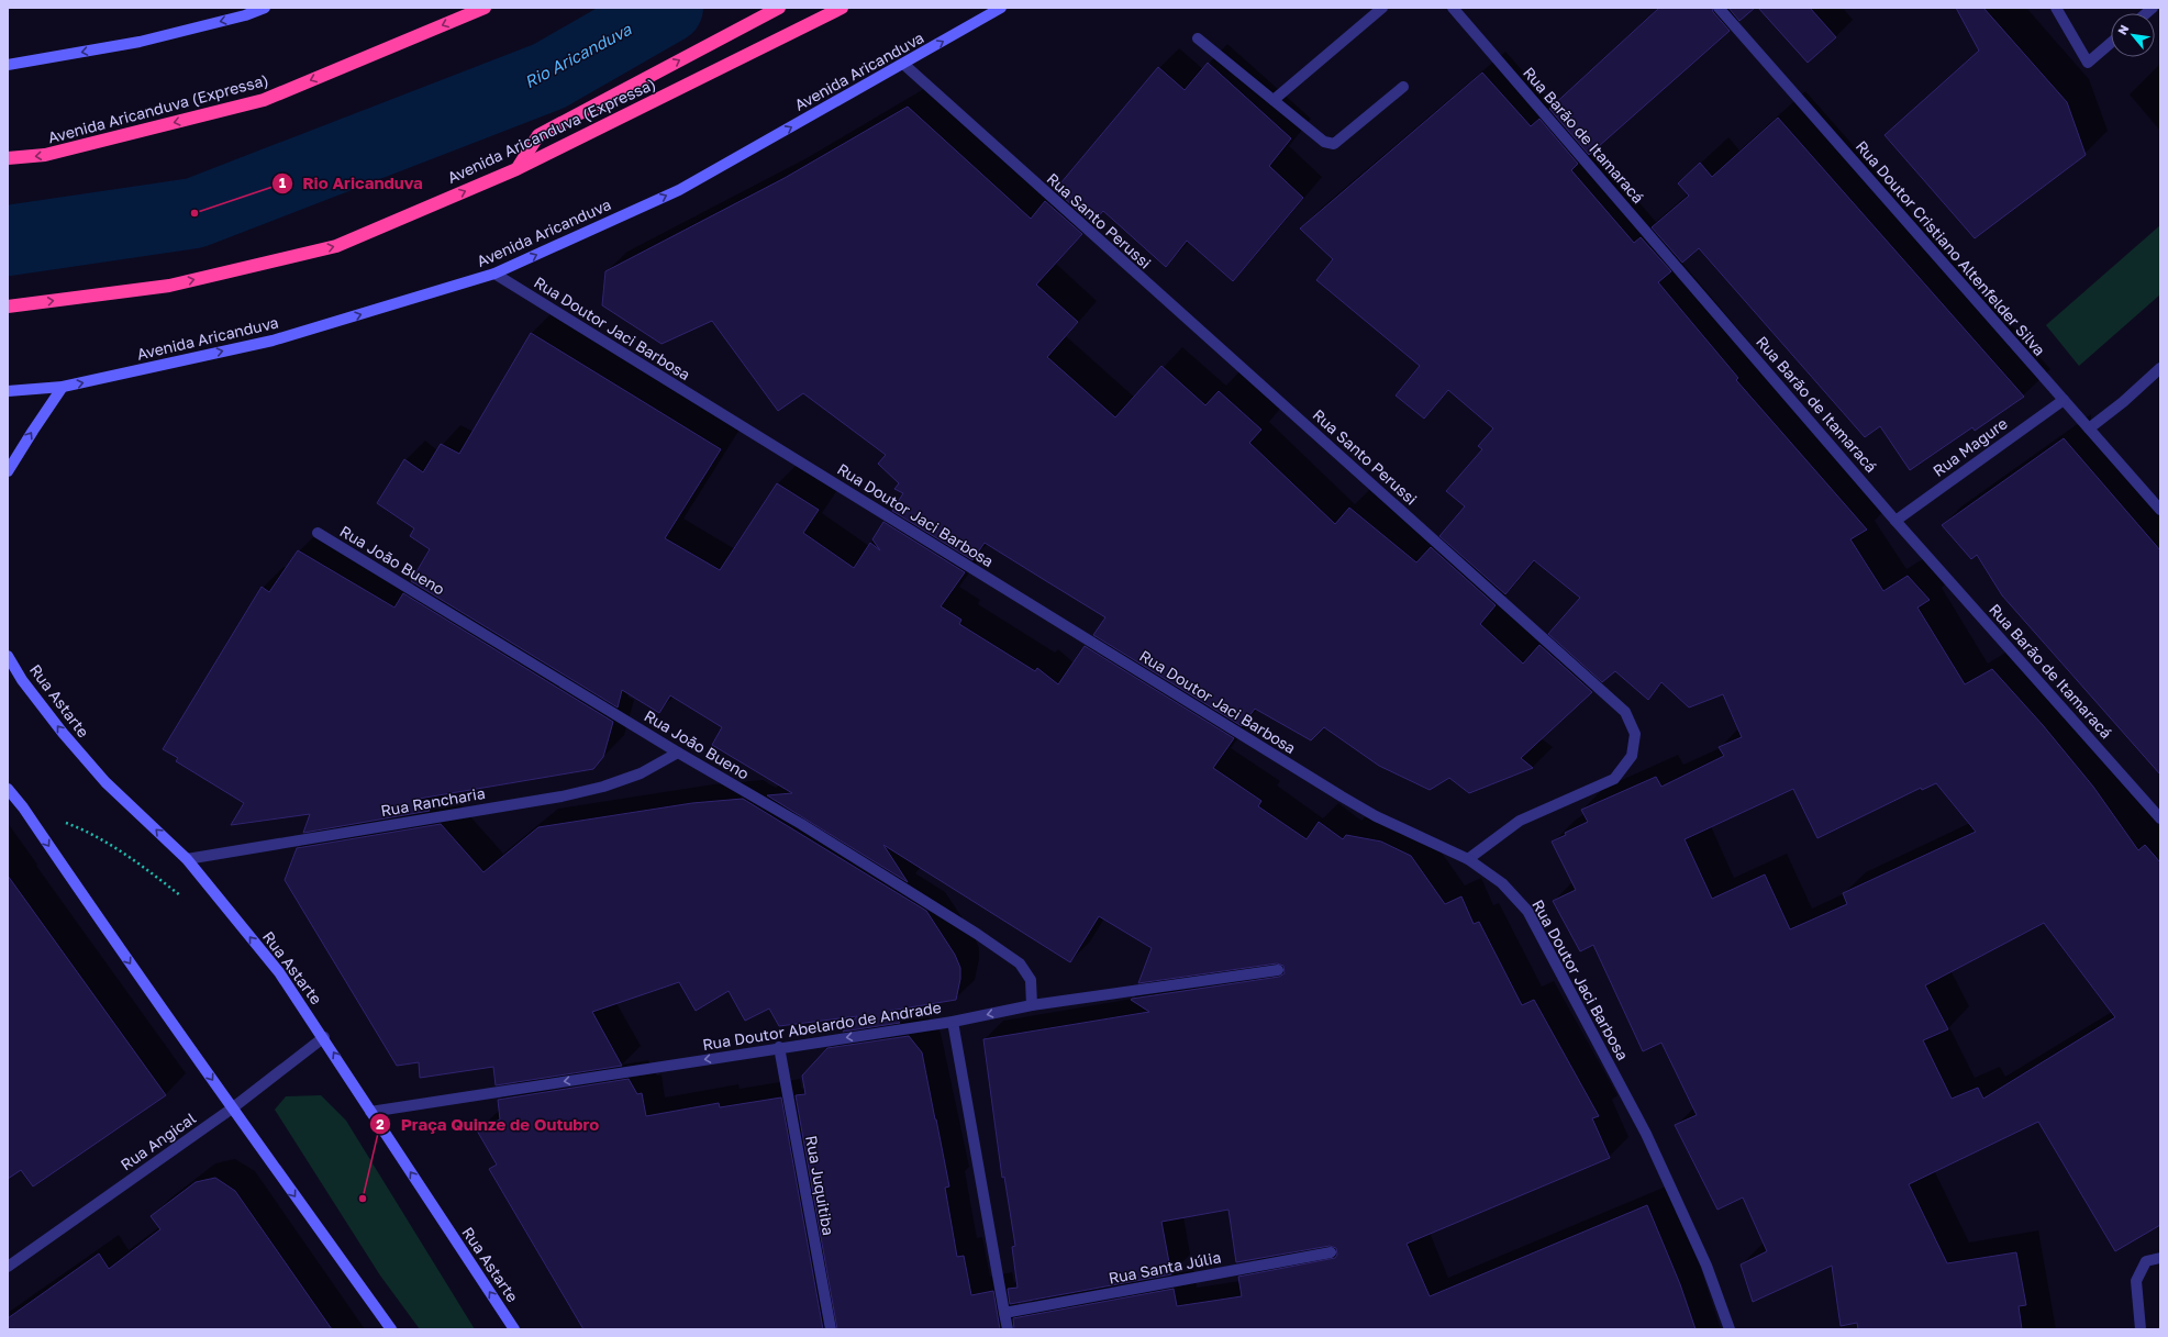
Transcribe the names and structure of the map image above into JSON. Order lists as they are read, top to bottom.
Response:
{
  "streets": {
    "highway": ["Avenida Aricanduva (Expressa)"],
    "main road": ["Avenida Aricanduva", "Rua Astarte"],
    "street": [
      "Rua Barão de Itamaracá",
      "Rua Santo Perussi",
      "Rua Doutor Cristiano Altenfelder Silva",
      "Rua Doutor Jaci Barbosa",
      "Rua Magure",
      "Rua João Bueno",
      "Rua Rancharia",
      "Rua Doutor Abelardo de Andrade",
      "Rua Angical",
      "Rua Juquitiba",
      "Rua Santa Júlia"
    ]
  },
  "crossings": [
    ["Avenida Aricanduva", "Rua Santo Perussi"],
    ["Avenida Aricanduva", "Rua Doutor Jaci Barbosa"],
    ["Rua Barão de Itamaracá", "Rua Magure"],
    ["Rua Santo Perussi", "Rua Doutor Jaci Barbosa"],
    ["Rua Doutor Cristiano Altenfelder Silva", "Rua Magure"],
    ["Rua João Bueno", "Rua Rancharia"],
    ["Rua João Bueno", "Rua Doutor Abelardo de Andrade"],
    ["Rua Astarte", "Rua Rancharia"],
    ["Rua Astarte", "Rua Doutor Abelardo de Andrade"],
    ["Rua Astarte", "Rua Angical"],
    ["Rua Doutor Abelardo de Andrade", "Rua Juquitiba"]
  ],
  "one_way": ["Avenida Aricanduva", "Rua Astarte", "Rua Doutor Abelardo de Andrade"],
  "water": ["Rio Aricanduva"],
  "places": ["Rio Aricanduva", "Praça Quinze de Outubro"],
  "north": "top left"
}
